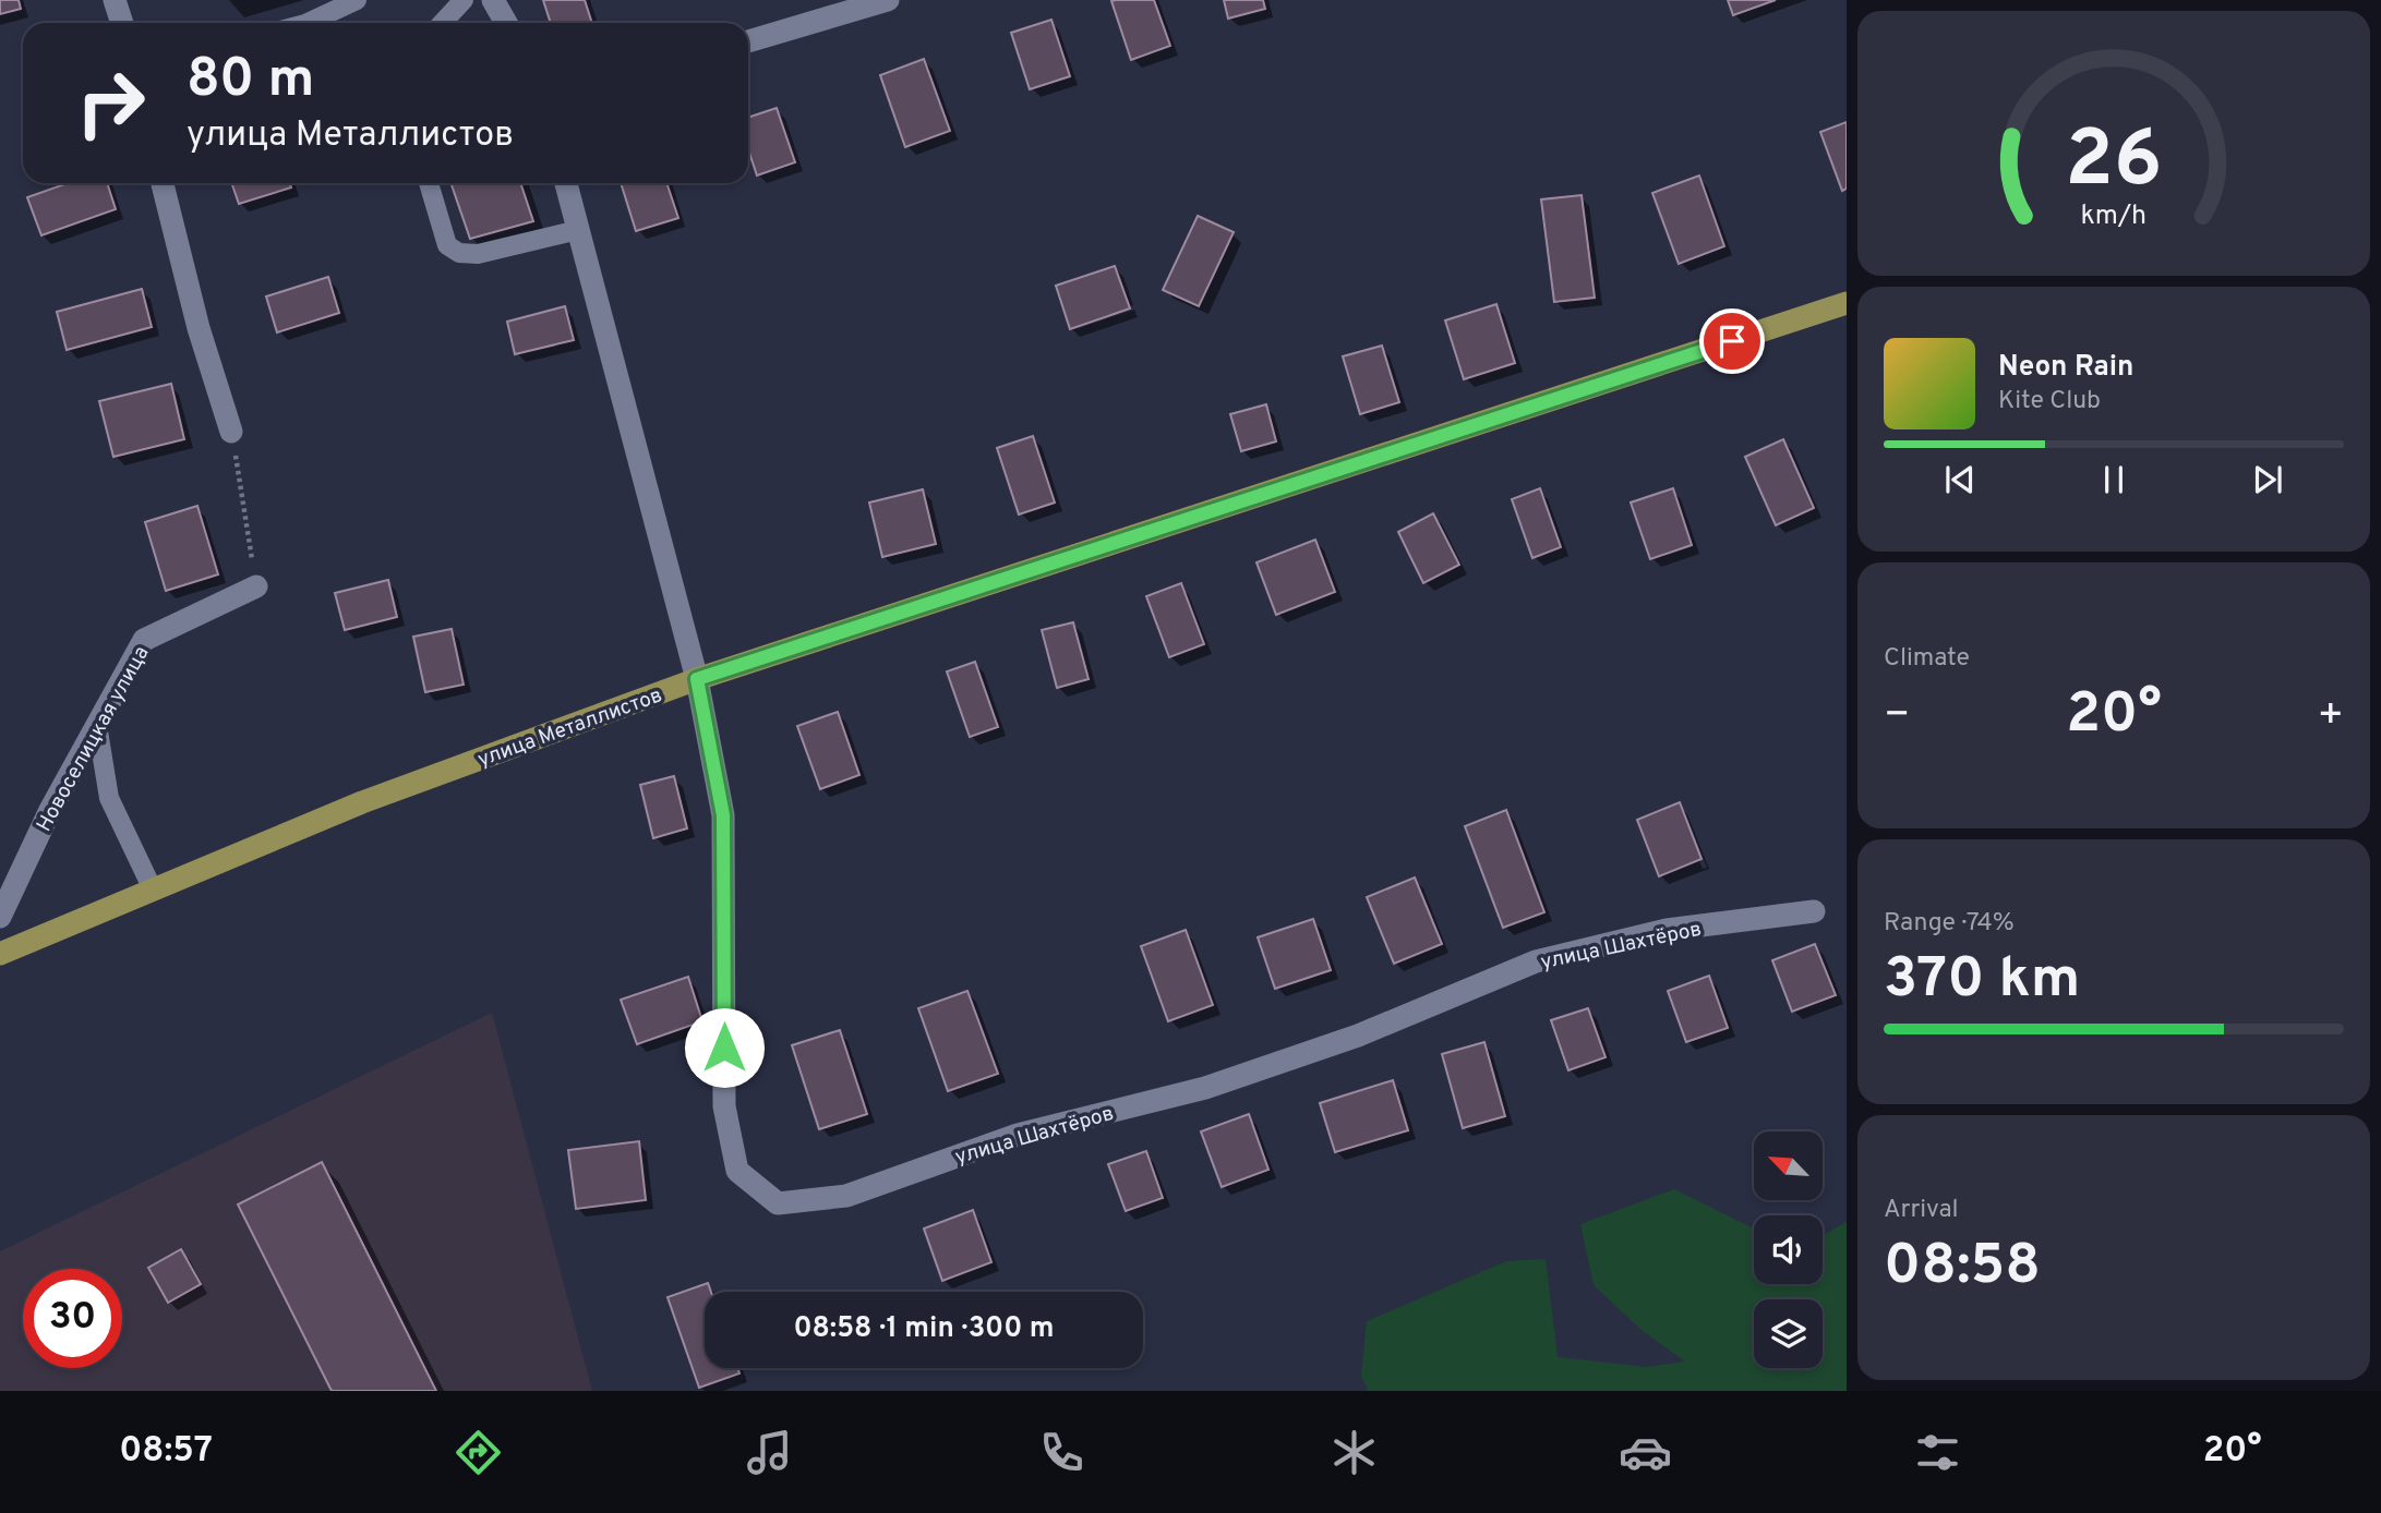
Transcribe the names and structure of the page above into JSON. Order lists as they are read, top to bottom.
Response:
{
  "streets": {
    "main road": ["улица Металлистов"],
    "street": ["Новоселицкая улица", "улица Шахтёров"]
  },
  "crossings": [
    ["улица Металлистов", "улица Шахтёров"]
  ],
  "north": "top left",
  "page": {
    "turn": ["80 m", "улица Металлистов"],
    "song": ["Neon Rain", "Kite Club"],
    "tile": [
      "Climate",
      ["Range · 74%", "370 km"],
      ["Arrival", "08:58"]
    ],
    "heat": ["−", "20°", "+"],
    "limit": "30",
    "trip": "08:58 · 1 min · 300 m",
    "tabs": ["08:57", "20°"],
    "gauge": ["26", "km/h"]
  }
}
